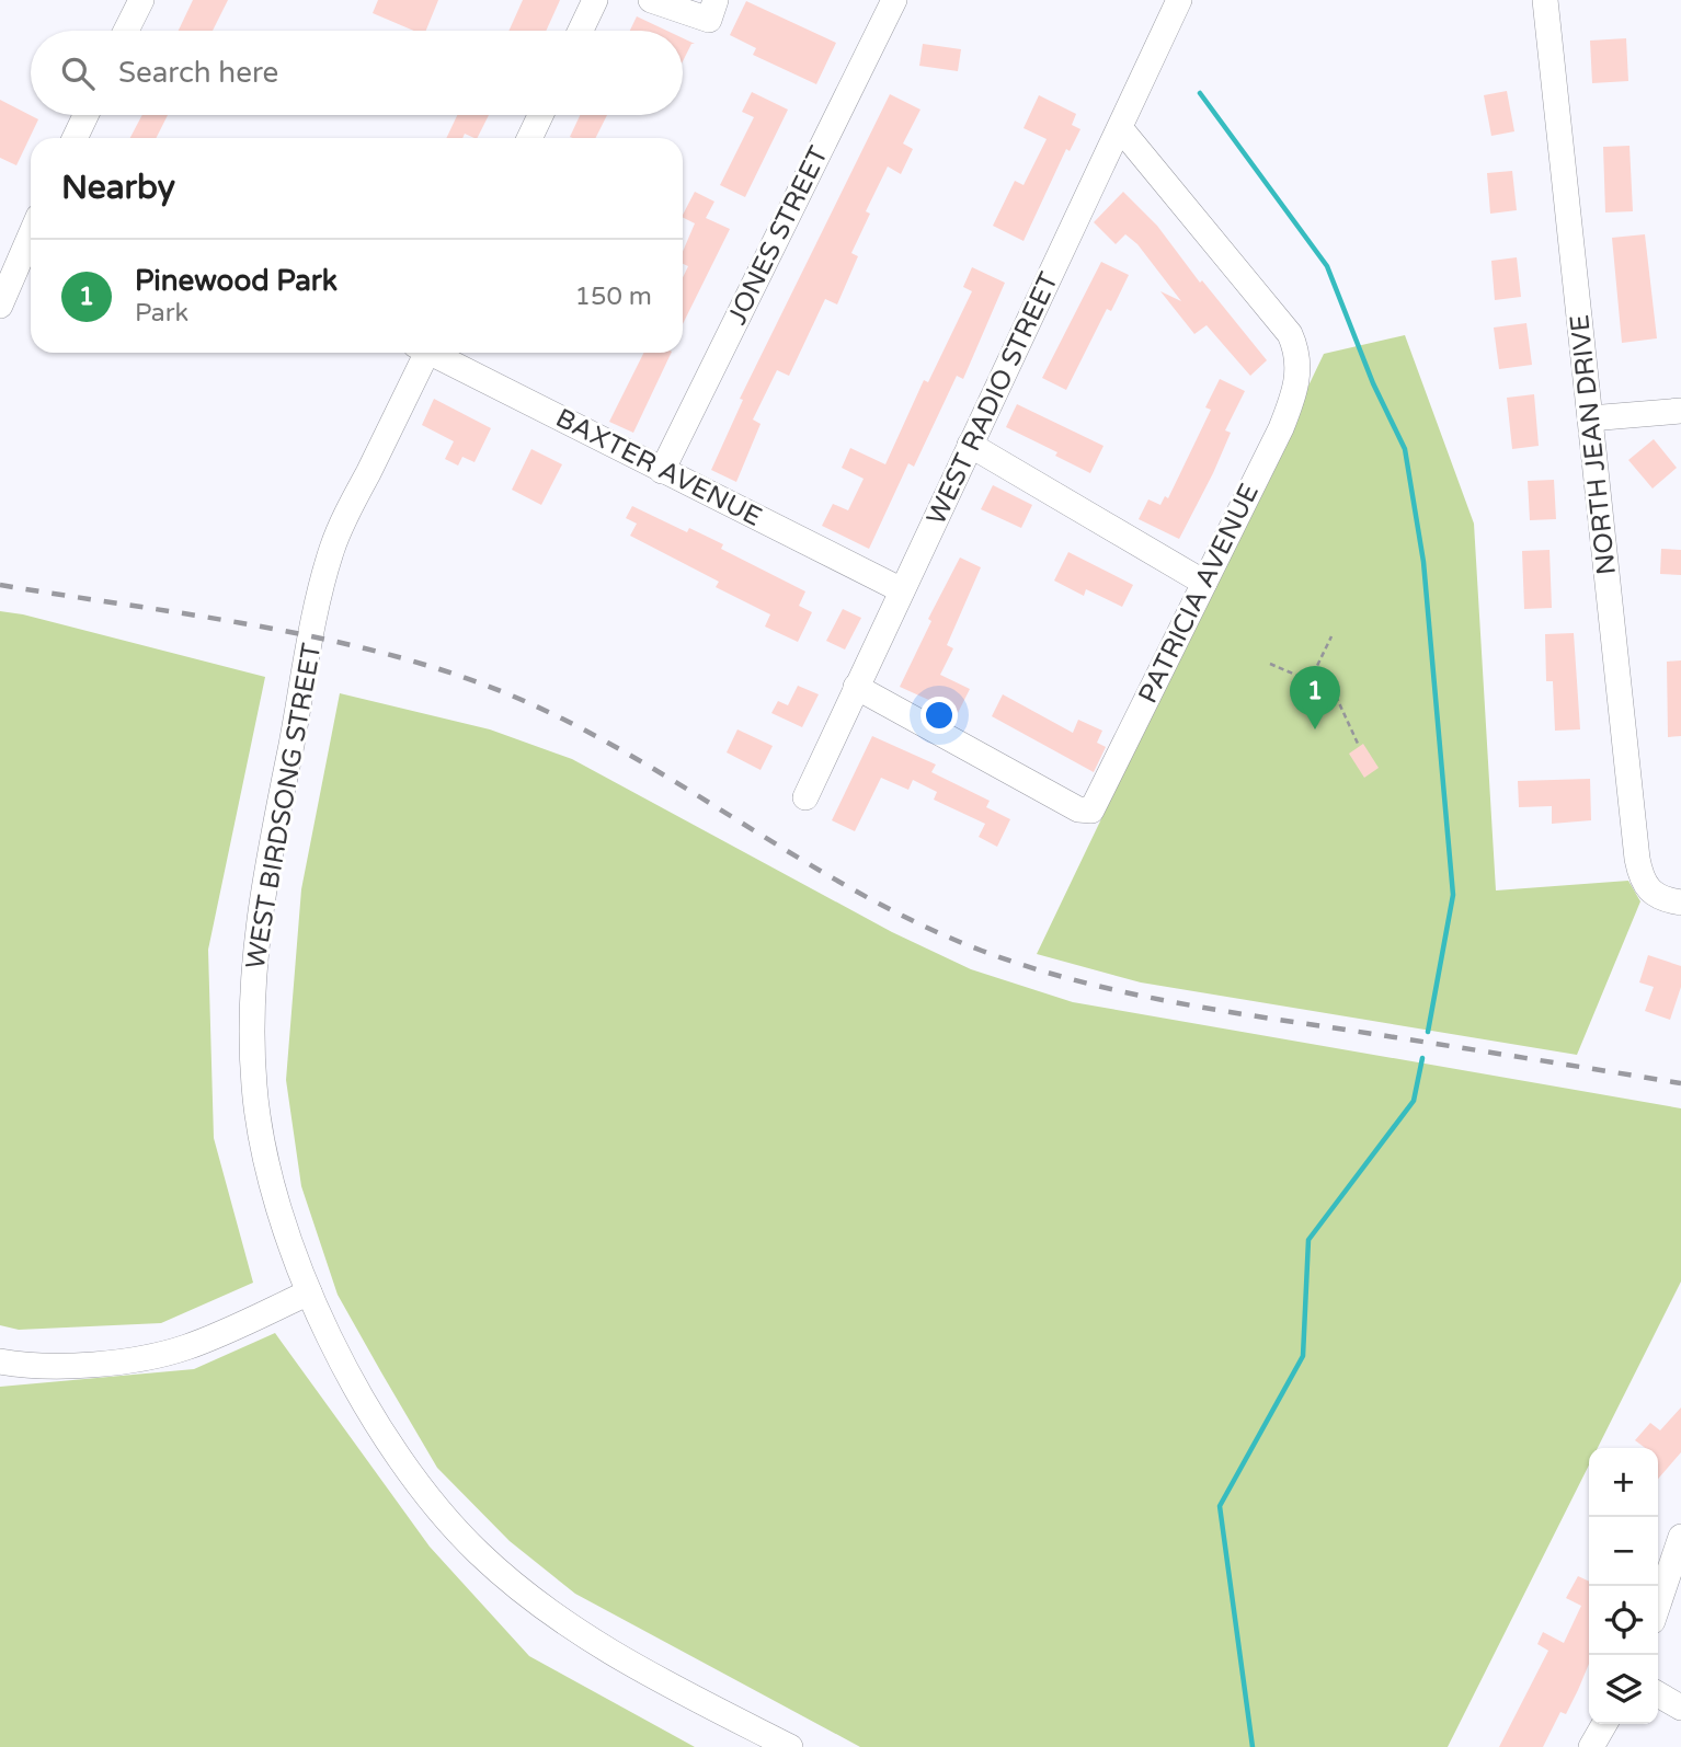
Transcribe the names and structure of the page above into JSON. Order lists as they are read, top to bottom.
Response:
{
  "streets": {
    "street": [
      "JONES STREET",
      "WEST RADIO STREET",
      "NORTH JEAN DRIVE",
      "BAXTER AVENUE",
      "PATRICIA AVENUE",
      "WEST BIRDSONG STREET"
    ]
  },
  "crossings": [
    ["JONES STREET", "BAXTER AVENUE"],
    ["WEST RADIO STREET", "BAXTER AVENUE"],
    ["WEST RADIO STREET", "PATRICIA AVENUE"]
  ],
  "page": {
    "search": "Search here",
    "heading": "Nearby",
    "list": [
      {
        "mark": "1",
        "name": "Pinewood Park",
        "note": "Park",
        "value": "150 m"
      }
    ],
    "pins": "1",
    "map_buttons": ["+", "−"]
  }
}
